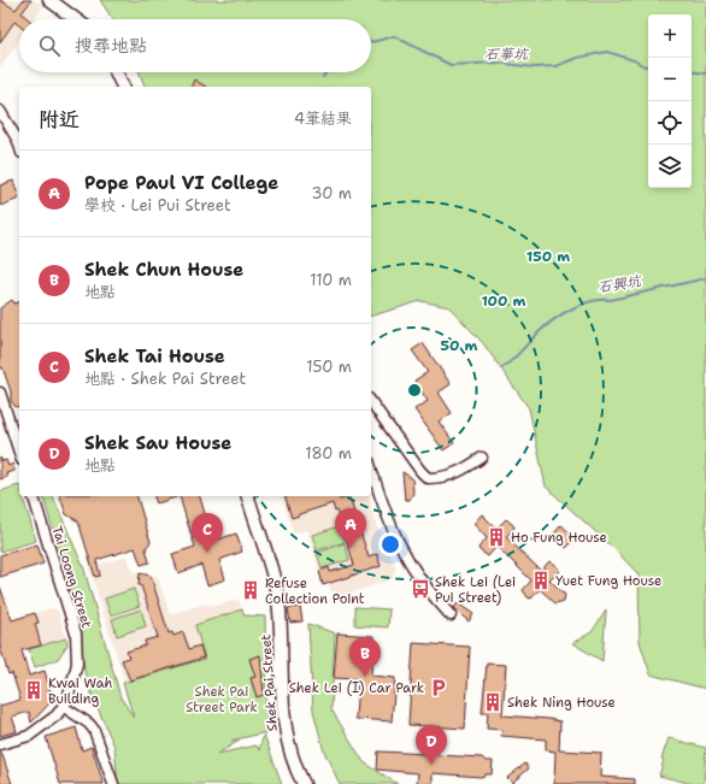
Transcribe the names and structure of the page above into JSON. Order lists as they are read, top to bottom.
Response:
{
  "streets": {
    "street": ["Tai Loong Street", "Shek Pai Street"]
  },
  "water": ["石華坑", "石興坑"],
  "parks": ["Shek Pai Street Park"],
  "places": {
    "building": [
      "Ho Fung House",
      "Yuet Fung House",
      "Refuse Collection Point",
      "Kwai Wah Building",
      "Shek Ning House"
    ],
    "bus stop": ["Shek Lei (Lei Pui Street)"],
    "parking": ["Shek Lei (I) Car Park"]
  },
  "page": {
    "map_buttons": ["+", "−"],
    "search": "搜尋地點",
    "heading": ["附近", "4筆結果"],
    "list": [
      {
        "mark": "A",
        "name": "Pope Paul VI College",
        "note": "學校 · Lei Pui Street",
        "value": "30 m"
      },
      {
        "mark": "B",
        "name": "Shek Chun House",
        "note": "地點",
        "value": "110 m"
      },
      {
        "mark": "C",
        "name": "Shek Tai House",
        "note": "地點 · Shek Pai Street",
        "value": "150 m"
      },
      {
        "mark": "D",
        "name": "Shek Sau House",
        "note": "地點",
        "value": "180 m"
      }
    ],
    "pins": [
      "A",
      "C",
      "B",
      "D"
    ]
  },
  "rings": ["150 m", "100 m", "50 m"]
}
